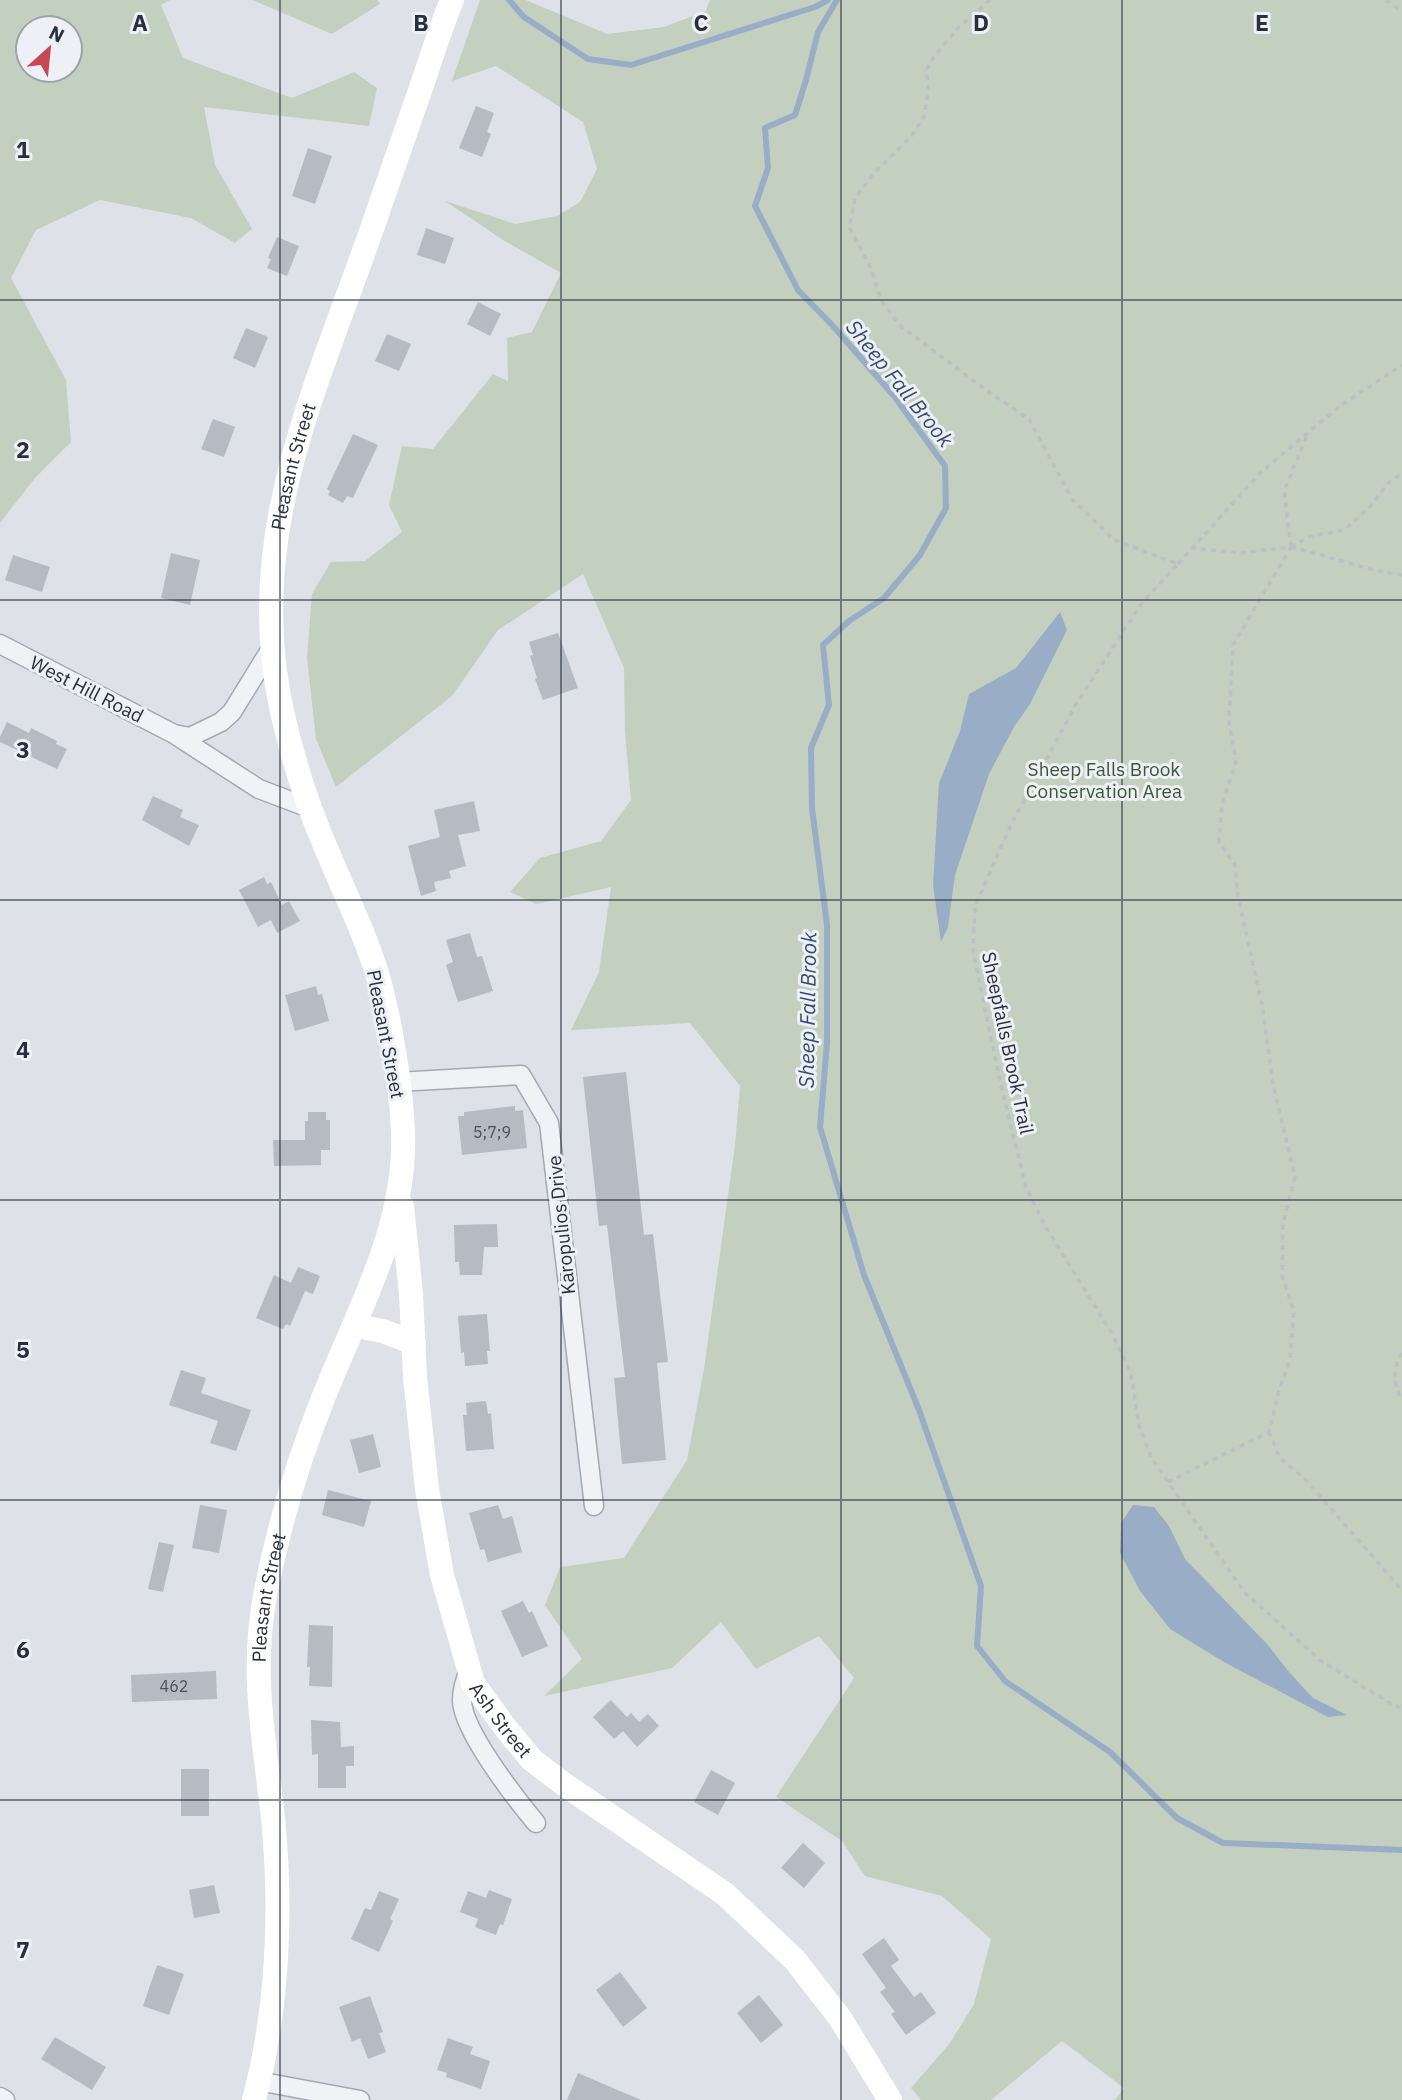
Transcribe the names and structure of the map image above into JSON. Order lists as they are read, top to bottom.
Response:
{
  "streets": {
    "street": [
      "Pleasant Street",
      "West Hill Road",
      "Karopulios Drive",
      "Ash Street"
    ],
    "path": ["Sheepfalls Brook Trail"]
  },
  "crossings": [
    ["Pleasant Street", "West Hill Road"],
    ["Pleasant Street", "Karopulios Drive"],
    ["Pleasant Street", "Ash Street"]
  ],
  "water": ["Sheep Fall Brook"],
  "parks": ["Sheep Falls Brook Conservation Area"],
  "house_numbers": ["5;7;9", "462"],
  "north": "top right",
  "grid": {
    "columns": [
      "A",
      "B",
      "C",
      "D",
      "E"
    ],
    "rows": [
      "1",
      "2",
      "3",
      "4",
      "5",
      "6",
      "7"
    ]
  }
}
